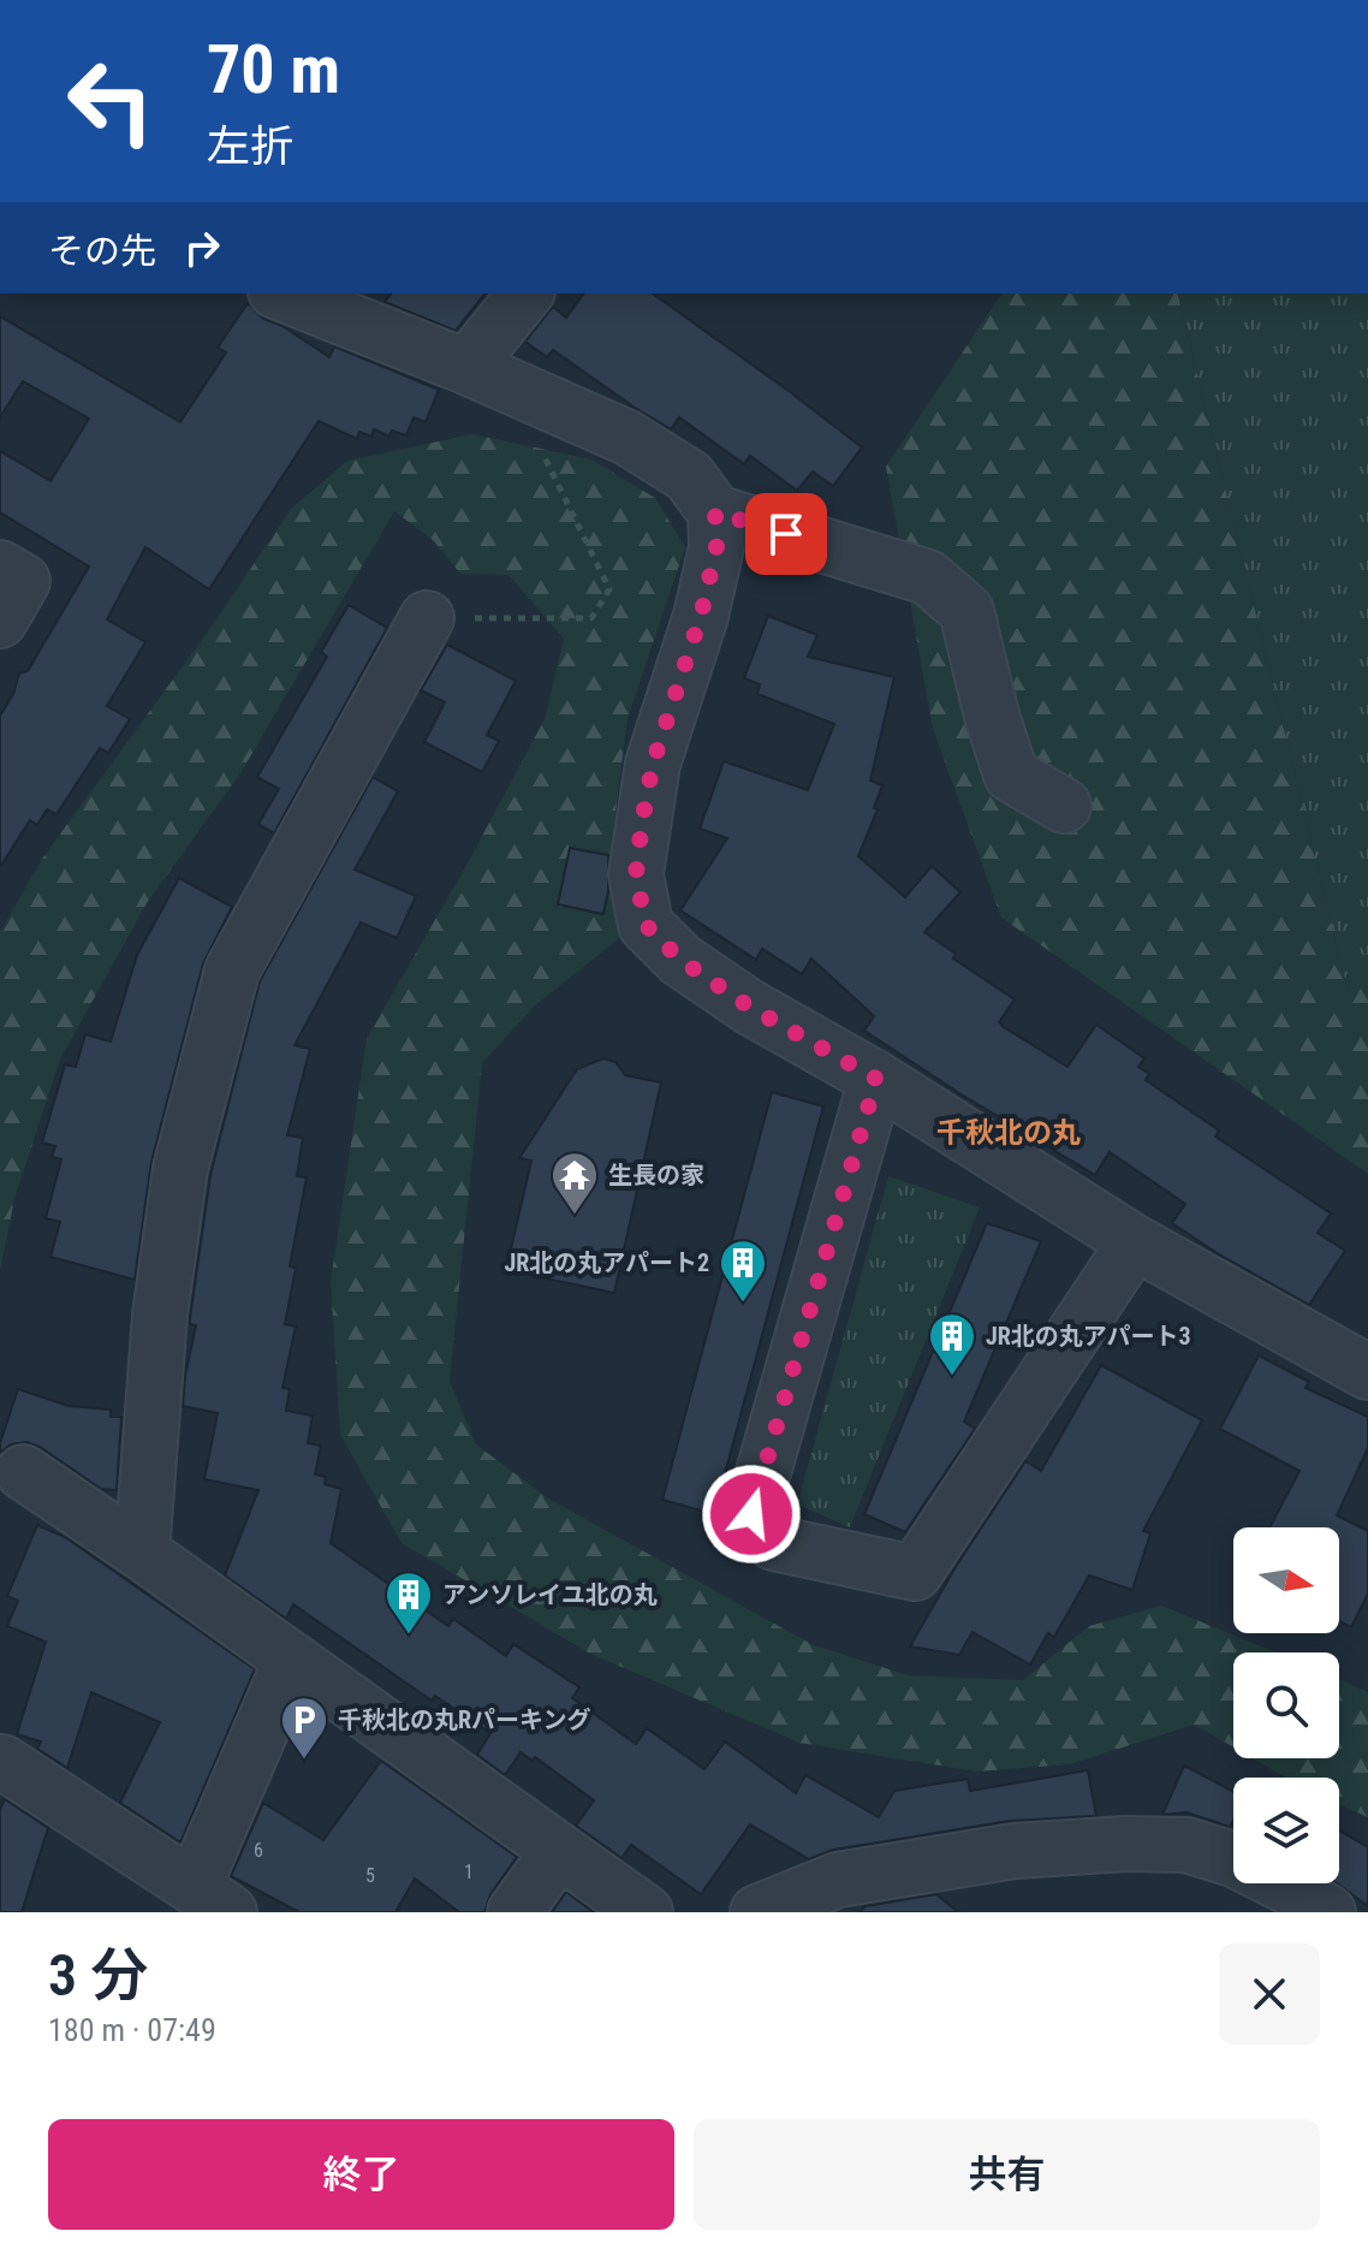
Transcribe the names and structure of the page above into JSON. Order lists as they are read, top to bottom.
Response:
{
  "districts": ["千秋北の丸"],
  "places": {
    "temple": ["生長の家"],
    "building": ["JR北の丸アパート2", "JR北の丸アパート3", "アンソレイユ北の丸"],
    "parking": ["千秋北の丸Rパーキング"]
  },
  "house_numbers": ["6", "1", "5"],
  "north": "right",
  "page": {
    "turn": ["70 m", "左折"],
    "then": "その先",
    "heading": ["3 分", "180 m · 07:49"],
    "buttons": ["終了", "共有"]
  }
}
